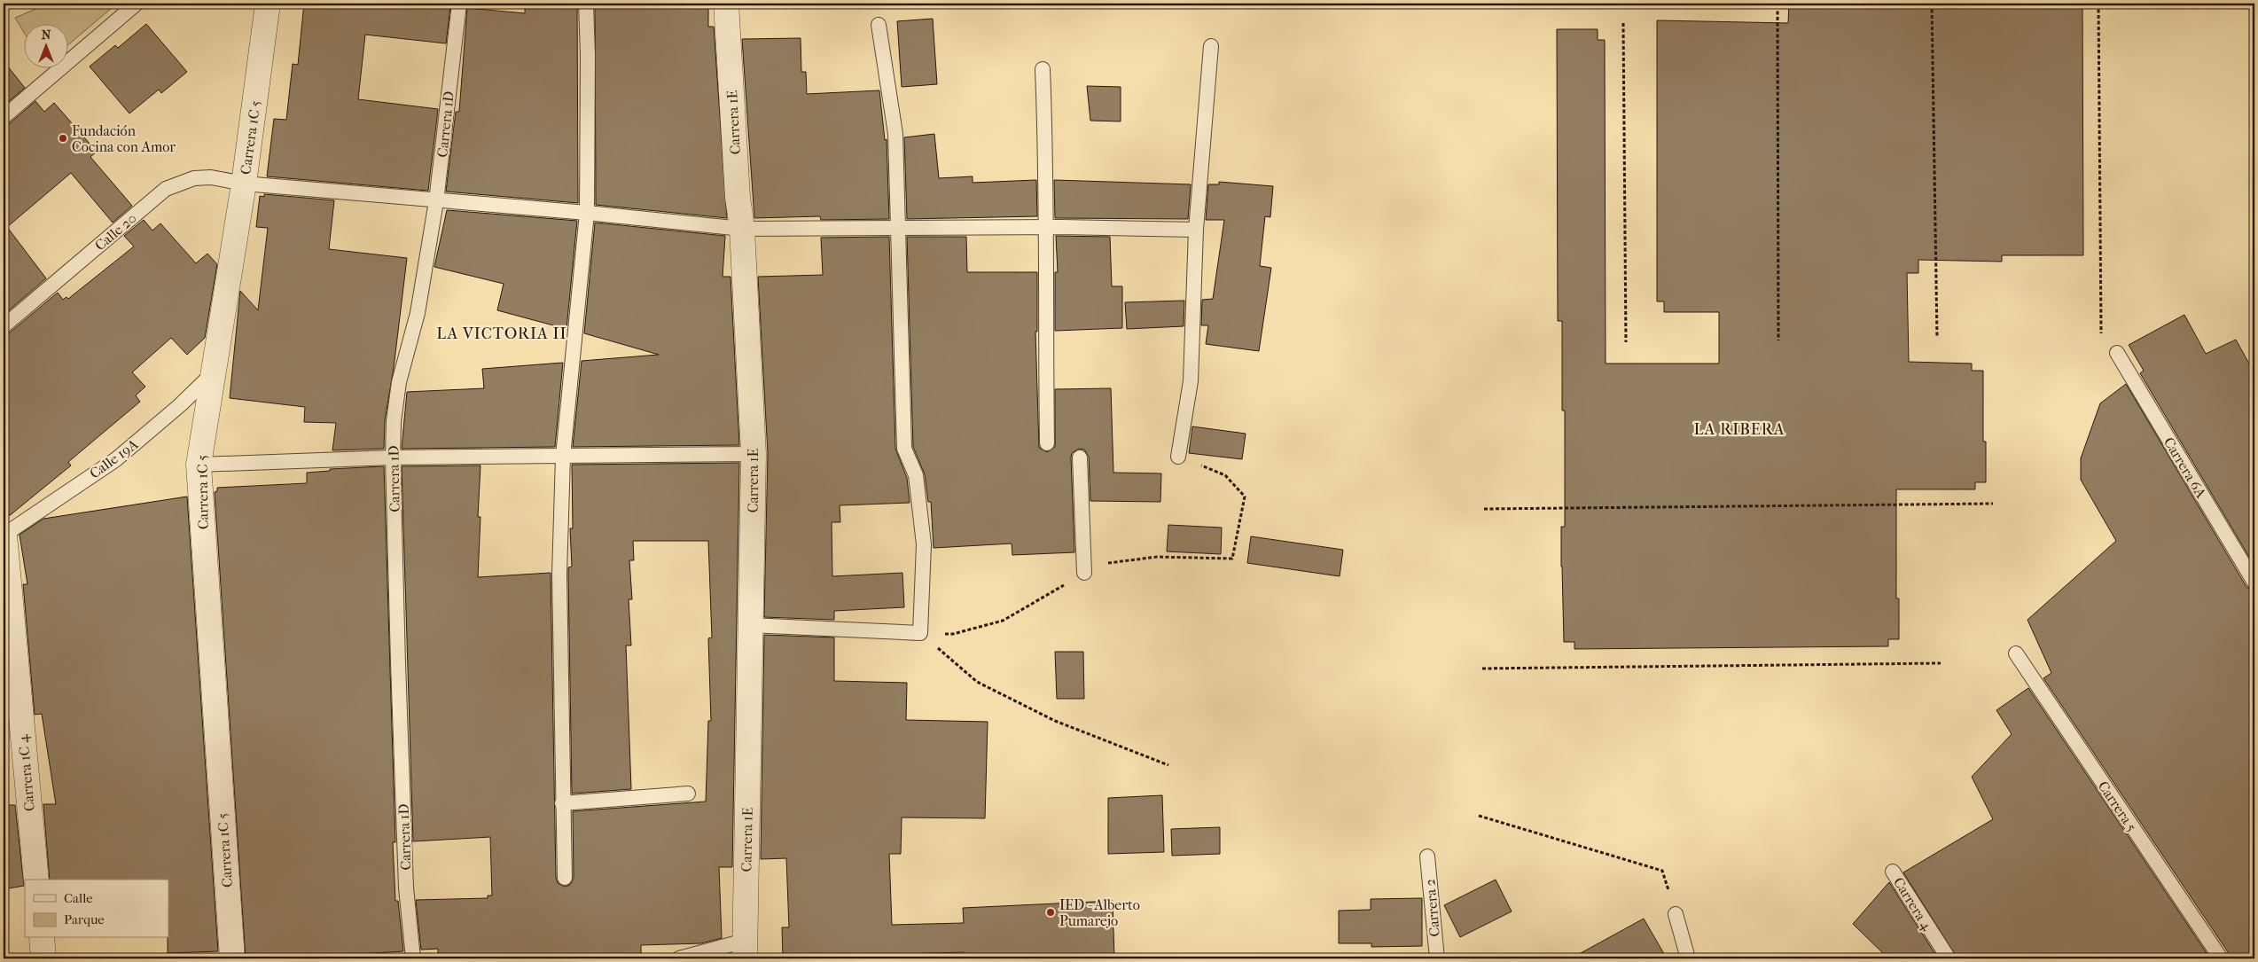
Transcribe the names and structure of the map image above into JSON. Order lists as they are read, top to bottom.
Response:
{
  "streets": {
    "street": ["Carrera 1E", "Carrera 1C 5", "Carrera 1C 4"],
    "lane": [
      "Carrera 1D",
      "Calle 20",
      "Calle 19A",
      "Carrera 6A",
      "Carrera 5",
      "Carrera 4",
      "Carrera 2"
    ]
  },
  "crossings": [
    ["Carrera 1E", "Calle 20"],
    ["Carrera 1D", "Calle 20"],
    ["Carrera 1C 5", "Calle 20"],
    ["Carrera 1C 5", "Calle 19A"],
    ["Calle 19A", "Carrera 1C 4"]
  ],
  "districts": ["LA VICTORIA II", "LA RIBERA"],
  "places": ["Fundación Cocina con Amor", "IED - Alberto Pumarejo"],
  "legend": ["Calle", "Parque"],
  "north": "top"
}
